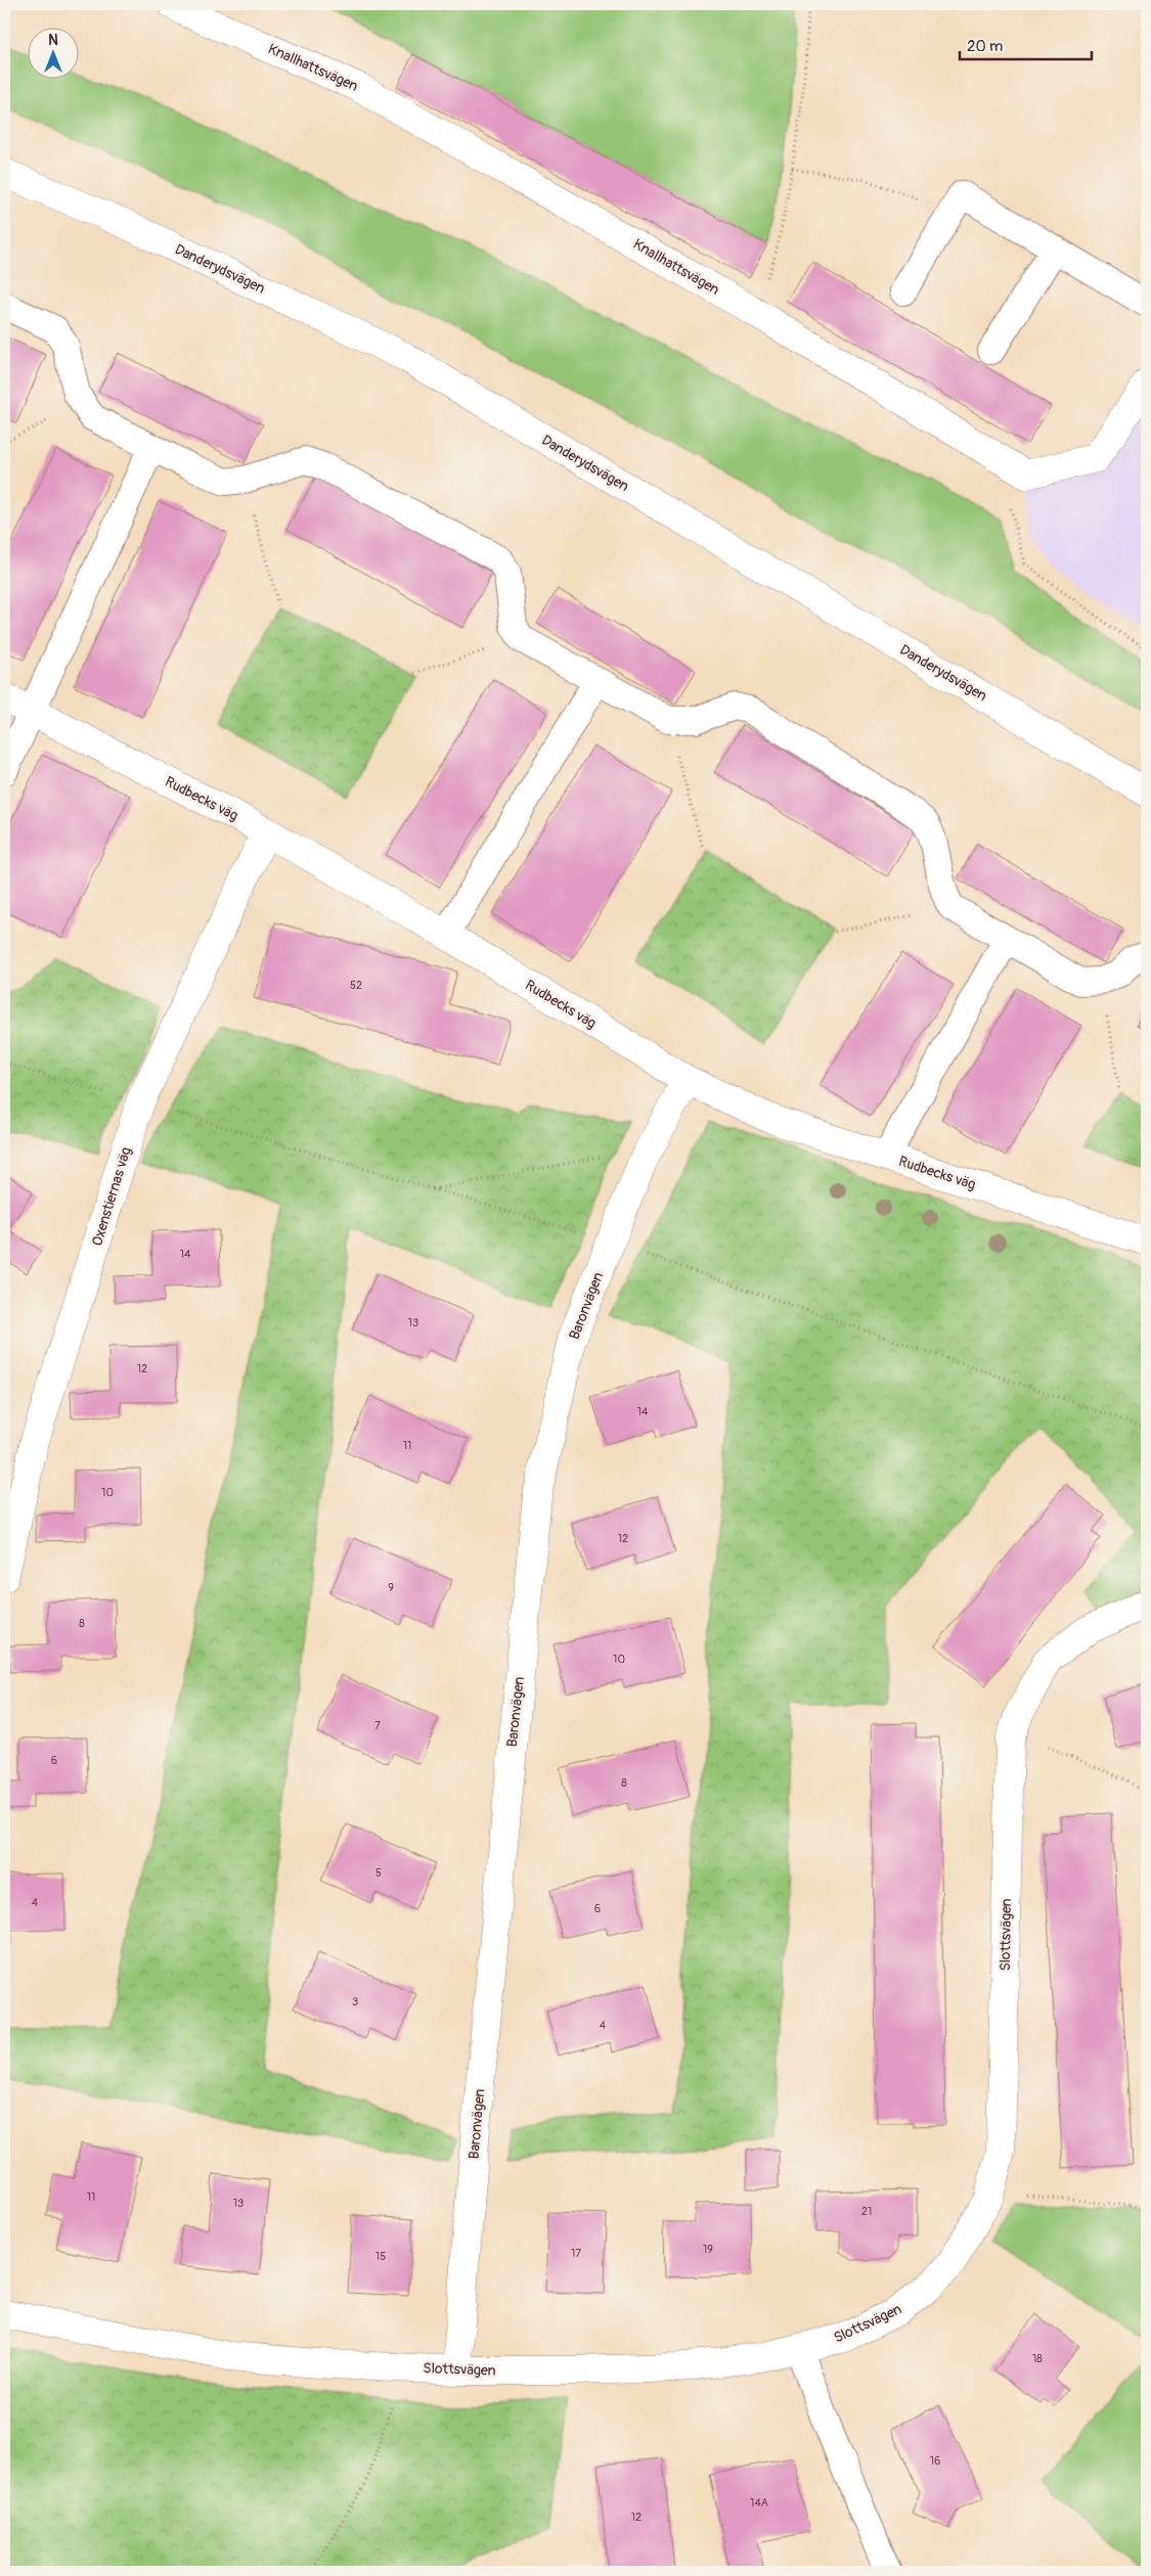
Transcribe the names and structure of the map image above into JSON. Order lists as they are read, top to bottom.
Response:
{
  "streets": {
    "street": [
      "Knallhattsvägen",
      "Danderydsvägen",
      "Rudbecks väg",
      "Oxenstiernas väg",
      "Baronvägen",
      "Slottsvägen"
    ]
  },
  "crossings": [
    ["Rudbecks väg", "Oxenstiernas väg"],
    ["Rudbecks väg", "Baronvägen"],
    ["Baronvägen", "Slottsvägen"]
  ],
  "house_numbers": [
    "52",
    "14",
    "13",
    "12",
    "14",
    "11",
    "10",
    "12",
    "9",
    "8",
    "10",
    "7",
    "6",
    "8",
    "5",
    "4",
    "6",
    "3",
    "4",
    "11",
    "13",
    "21",
    "19",
    "17",
    "15",
    "18",
    "16",
    "14A",
    "12"
  ],
  "scale_bar": "20 m",
  "north": "top"
}
